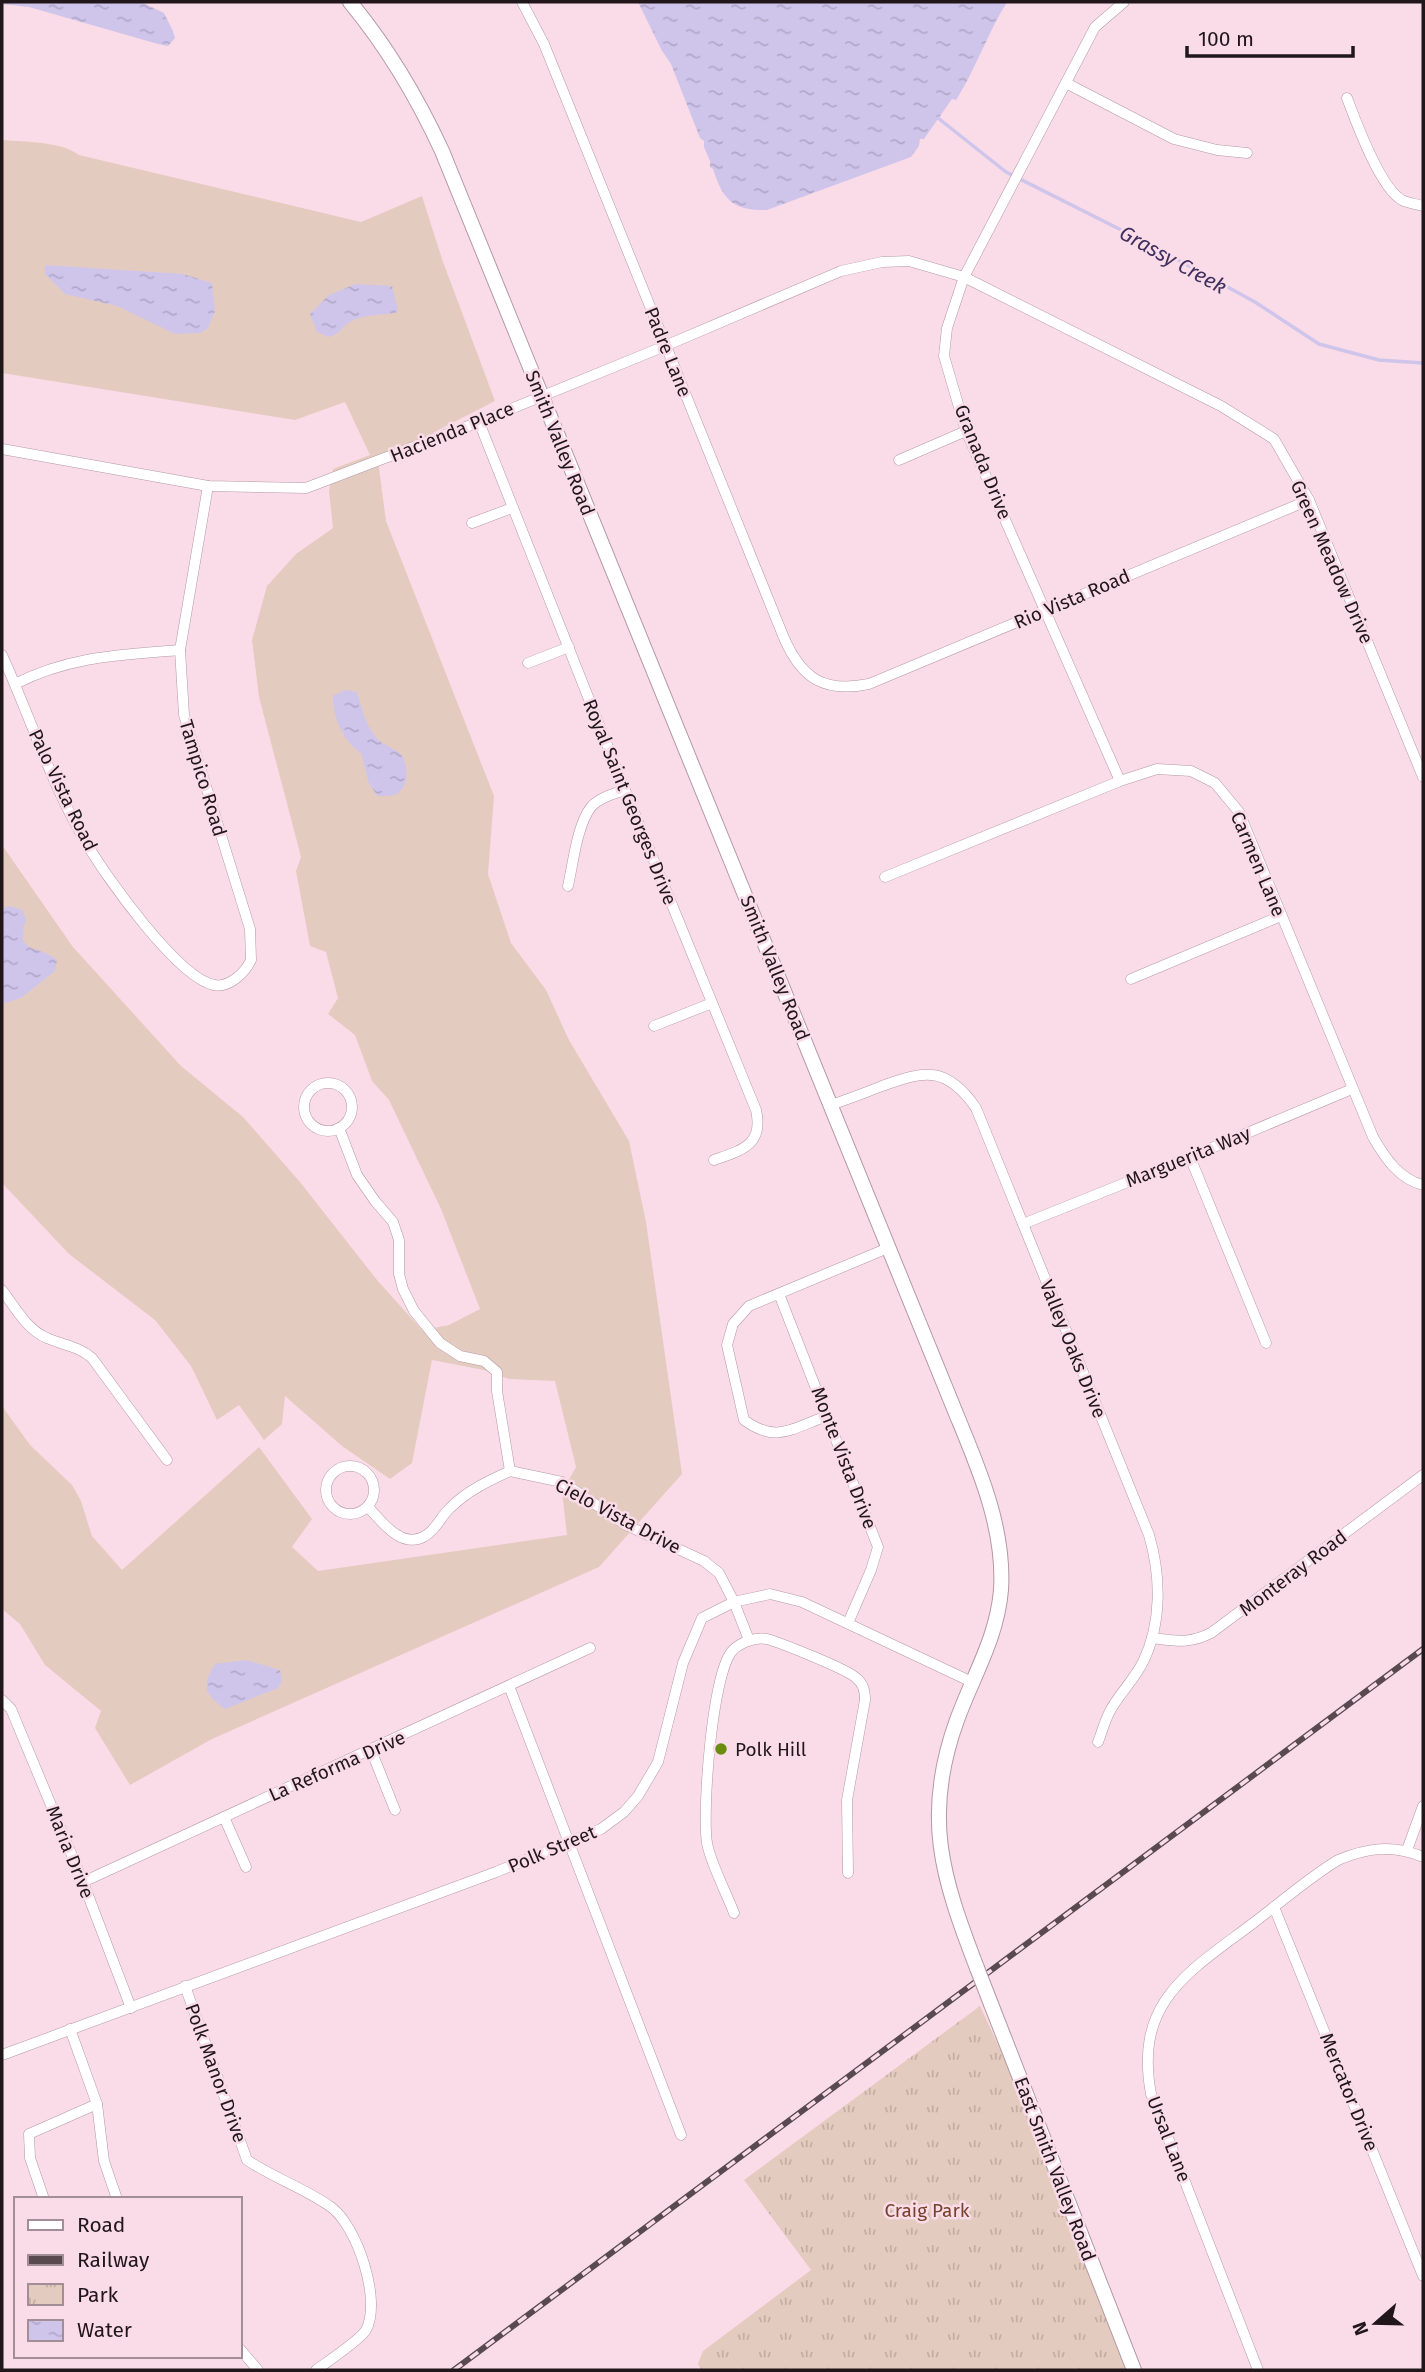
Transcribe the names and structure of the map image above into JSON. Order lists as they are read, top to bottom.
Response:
{
  "streets": {
    "main road": ["Smith Valley Road", "East Smith Valley Road"],
    "street": [
      "Padre Lane",
      "Hacienda Place",
      "Granada Drive",
      "Green Meadow Drive",
      "Rio Vista Road",
      "Tampico Road",
      "Palo Vista Road",
      "Royal Saint Georges Drive",
      "Carmen Lane",
      "Marguerita Way",
      "Valley Oaks Drive",
      "Monte Vista Drive",
      "Cielo Vista Drive",
      "Monteray Road",
      "La Reforma Drive",
      "Polk Street",
      "Maria Drive",
      "Polk Manor Drive",
      "Mercator Drive",
      "Ursal Lane"
    ]
  },
  "crossings": [
    ["Padre Lane", "Hacienda Place"],
    ["Padre Lane", "Rio Vista Road"],
    ["Hacienda Place", "Smith Valley Road"],
    ["Hacienda Place", "Granada Drive"],
    ["Hacienda Place", "Green Meadow Drive"],
    ["Hacienda Place", "Tampico Road"],
    ["Hacienda Place", "Royal Saint Georges Drive"],
    ["Smith Valley Road", "Valley Oaks Drive"],
    ["Smith Valley Road", "Polk Street"],
    ["Smith Valley Road", "East Smith Valley Road"],
    ["Granada Drive", "Green Meadow Drive"],
    ["Granada Drive", "Rio Vista Road"],
    ["Granada Drive", "Carmen Lane"],
    ["Green Meadow Drive", "Rio Vista Road"],
    ["Tampico Road", "Palo Vista Road"],
    ["Carmen Lane", "Marguerita Way"],
    ["Marguerita Way", "Valley Oaks Drive"],
    ["Valley Oaks Drive", "Monteray Road"],
    ["Monte Vista Drive", "Polk Street"],
    ["Cielo Vista Drive", "Polk Street"],
    ["La Reforma Drive", "Maria Drive"],
    ["Polk Street", "Maria Drive"],
    ["Polk Street", "Polk Manor Drive"],
    ["Mercator Drive", "Ursal Lane"]
  ],
  "water": ["Grassy Creek"],
  "parks": ["Craig Park"],
  "places": ["Polk Hill"],
  "legend": [
    "Road",
    "Railway",
    "Park",
    "Water"
  ],
  "scale_bar": "100 m",
  "north": "left"
}
